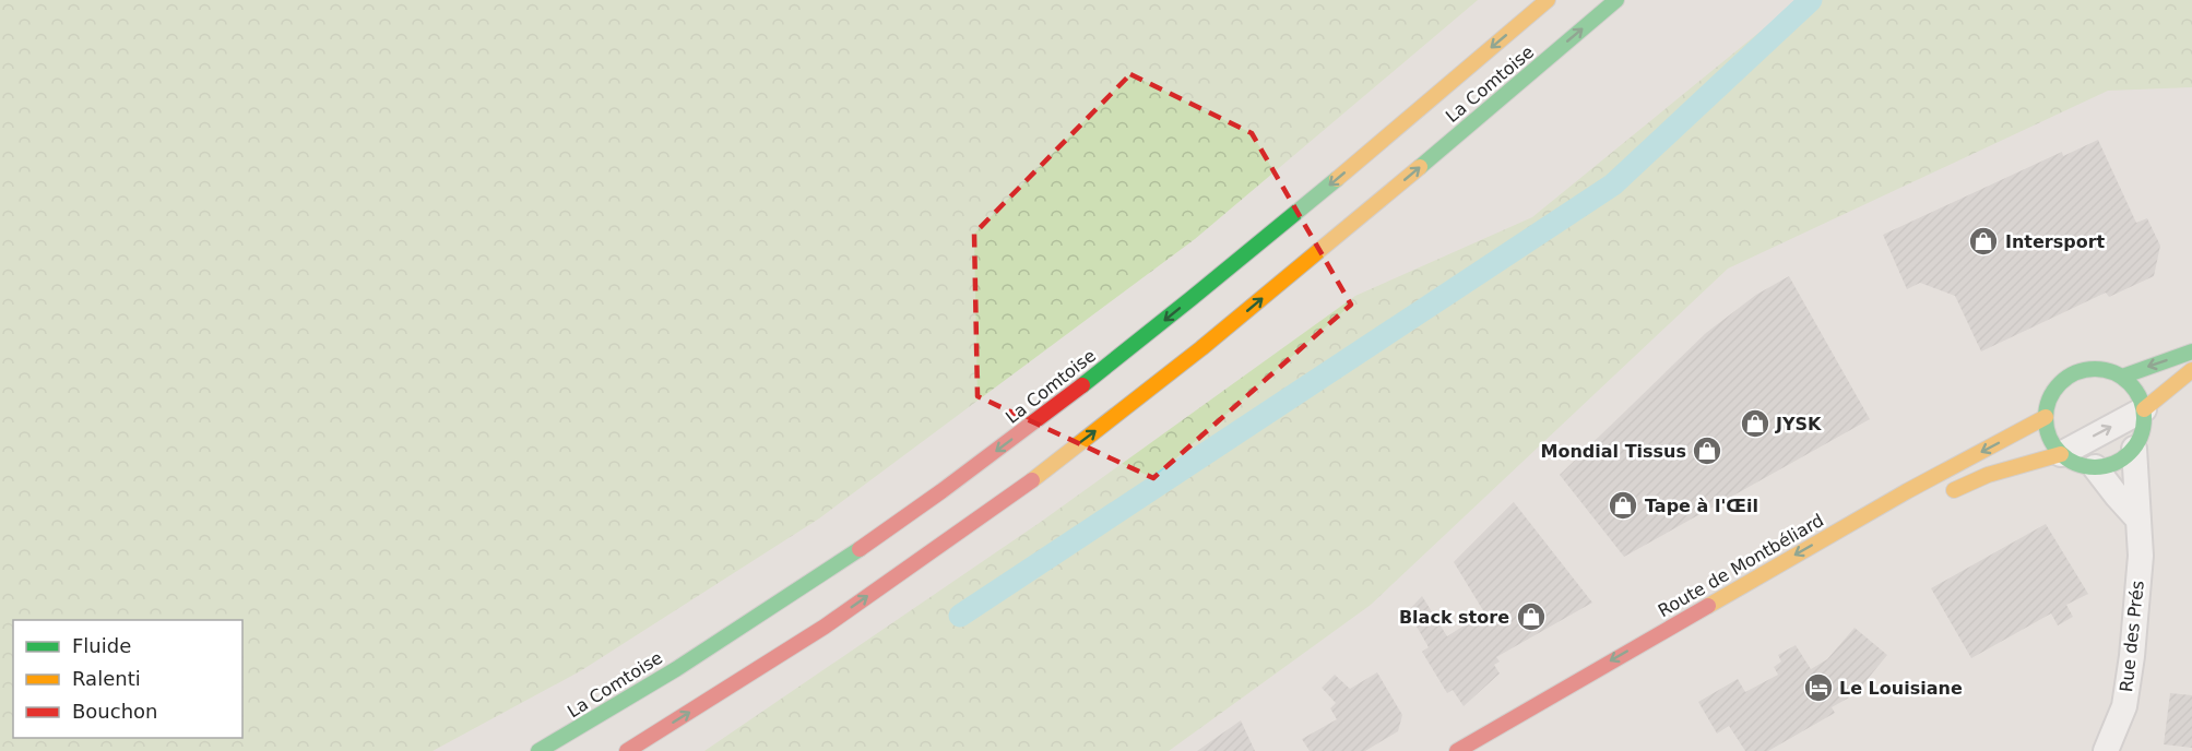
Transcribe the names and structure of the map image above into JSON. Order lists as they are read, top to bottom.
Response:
{
  "streets": {
    "main road": ["La Comtoise", "Route de Montbéliard"],
    "street": ["Rue des Prés"]
  },
  "one_way": ["Route de Montbéliard"],
  "places": {
    "shop": [
      "Intersport",
      "JYSK",
      "Mondial Tissus",
      "Tape à l'Œil",
      "Black store"
    ],
    "hotel": ["Le Louisiane"]
  },
  "legend": ["Fluide", "Ralenti", "Bouchon"]
}
